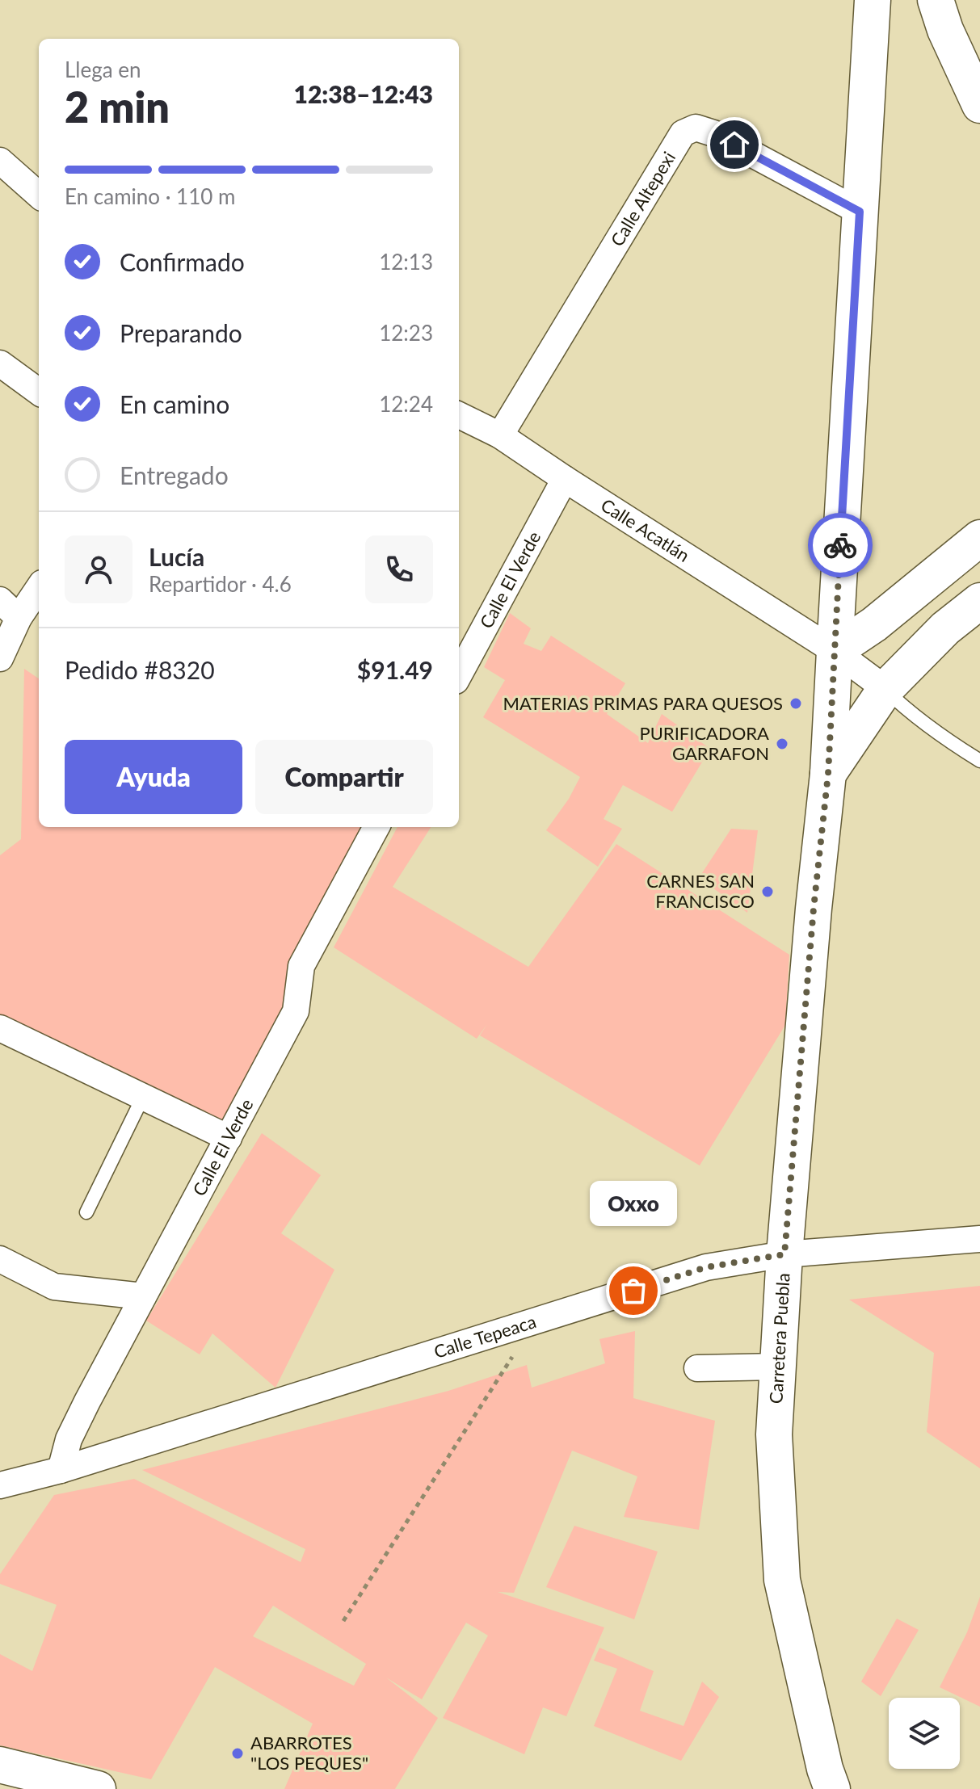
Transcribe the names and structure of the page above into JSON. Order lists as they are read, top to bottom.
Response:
{
  "streets": {
    "main road": ["Carretera Puebla"],
    "street": [
      "Calle Altepexi",
      "Calle Acatlán",
      "Calle El Verde",
      "Calle Tepeaca"
    ]
  },
  "crossings": [
    ["Calle Altepexi", "Calle Acatlán"],
    ["Calle Altepexi", "Carretera Puebla"],
    ["Calle Acatlán", "Calle El Verde"],
    ["Calle Acatlán", "Carretera Puebla"],
    ["Calle El Verde", "Calle Tepeaca"],
    ["Calle Tepeaca", "Carretera Puebla"]
  ],
  "places": [
    "MATERIAS PRIMAS PARA QUESOS",
    "PURIFICADORA GARRAFON",
    "CARNES SAN FRANCISCO",
    "Oxxo",
    "ABARROTES \"LOS PEQUES\""
  ],
  "page": {
    "heading": ["2 min", "Llega en", "12:38–12:43"],
    "panel": [
      "Lucía",
      "Repartidor · 4.6",
      "Pedido #8320",
      "$91.49"
    ],
    "bar": "En camino · 110 m",
    "list": [
      ["Confirmado", "12:13"],
      ["Preparando", "12:23"],
      ["En camino", "12:24"],
      "Entregado"
    ],
    "buttons": ["Ayuda", "Compartir"],
    "bubble": "Oxxo"
  }
}
